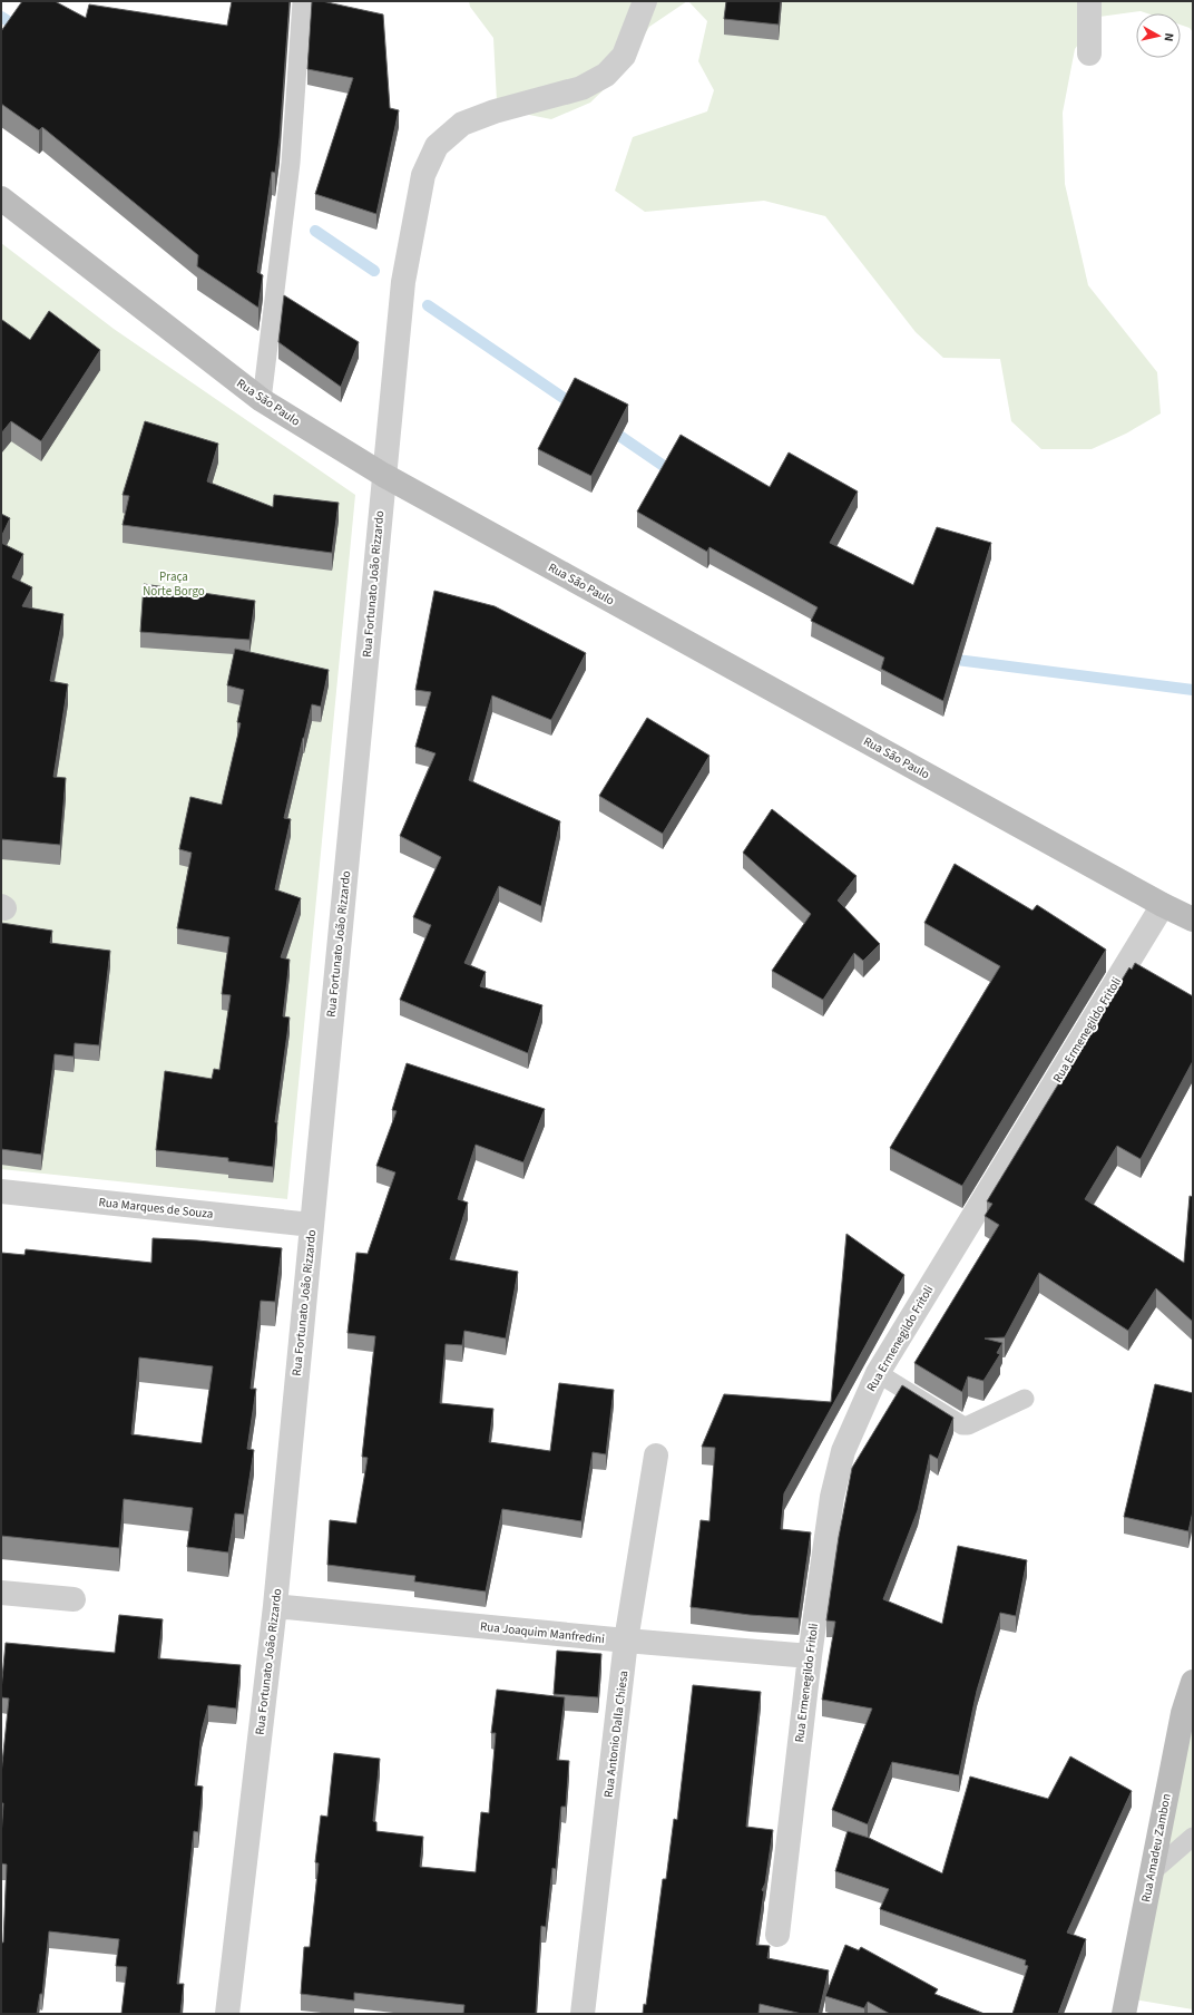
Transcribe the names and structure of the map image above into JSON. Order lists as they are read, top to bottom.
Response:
{
  "streets": {
    "main road": ["Rua São Paulo", "Rua Amadeu Zambon"],
    "street": [
      "Rua Fortunato João Rizzardo",
      "Rua Ermenegildo Fritoli",
      "Rua Marques de Souza",
      "Rua Joaquim Manfredini",
      "Rua Antonio Dalla Chiesa"
    ]
  },
  "crossings": [
    ["Rua São Paulo", "Rua Fortunato João Rizzardo"],
    ["Rua São Paulo", "Rua Ermenegildo Fritoli"],
    ["Rua Fortunato João Rizzardo", "Rua Marques de Souza"],
    ["Rua Fortunato João Rizzardo", "Rua Joaquim Manfredini"],
    ["Rua Ermenegildo Fritoli", "Rua Joaquim Manfredini"],
    ["Rua Joaquim Manfredini", "Rua Antonio Dalla Chiesa"]
  ],
  "parks": ["Praça Norte Borgo"],
  "north": "right"
}
